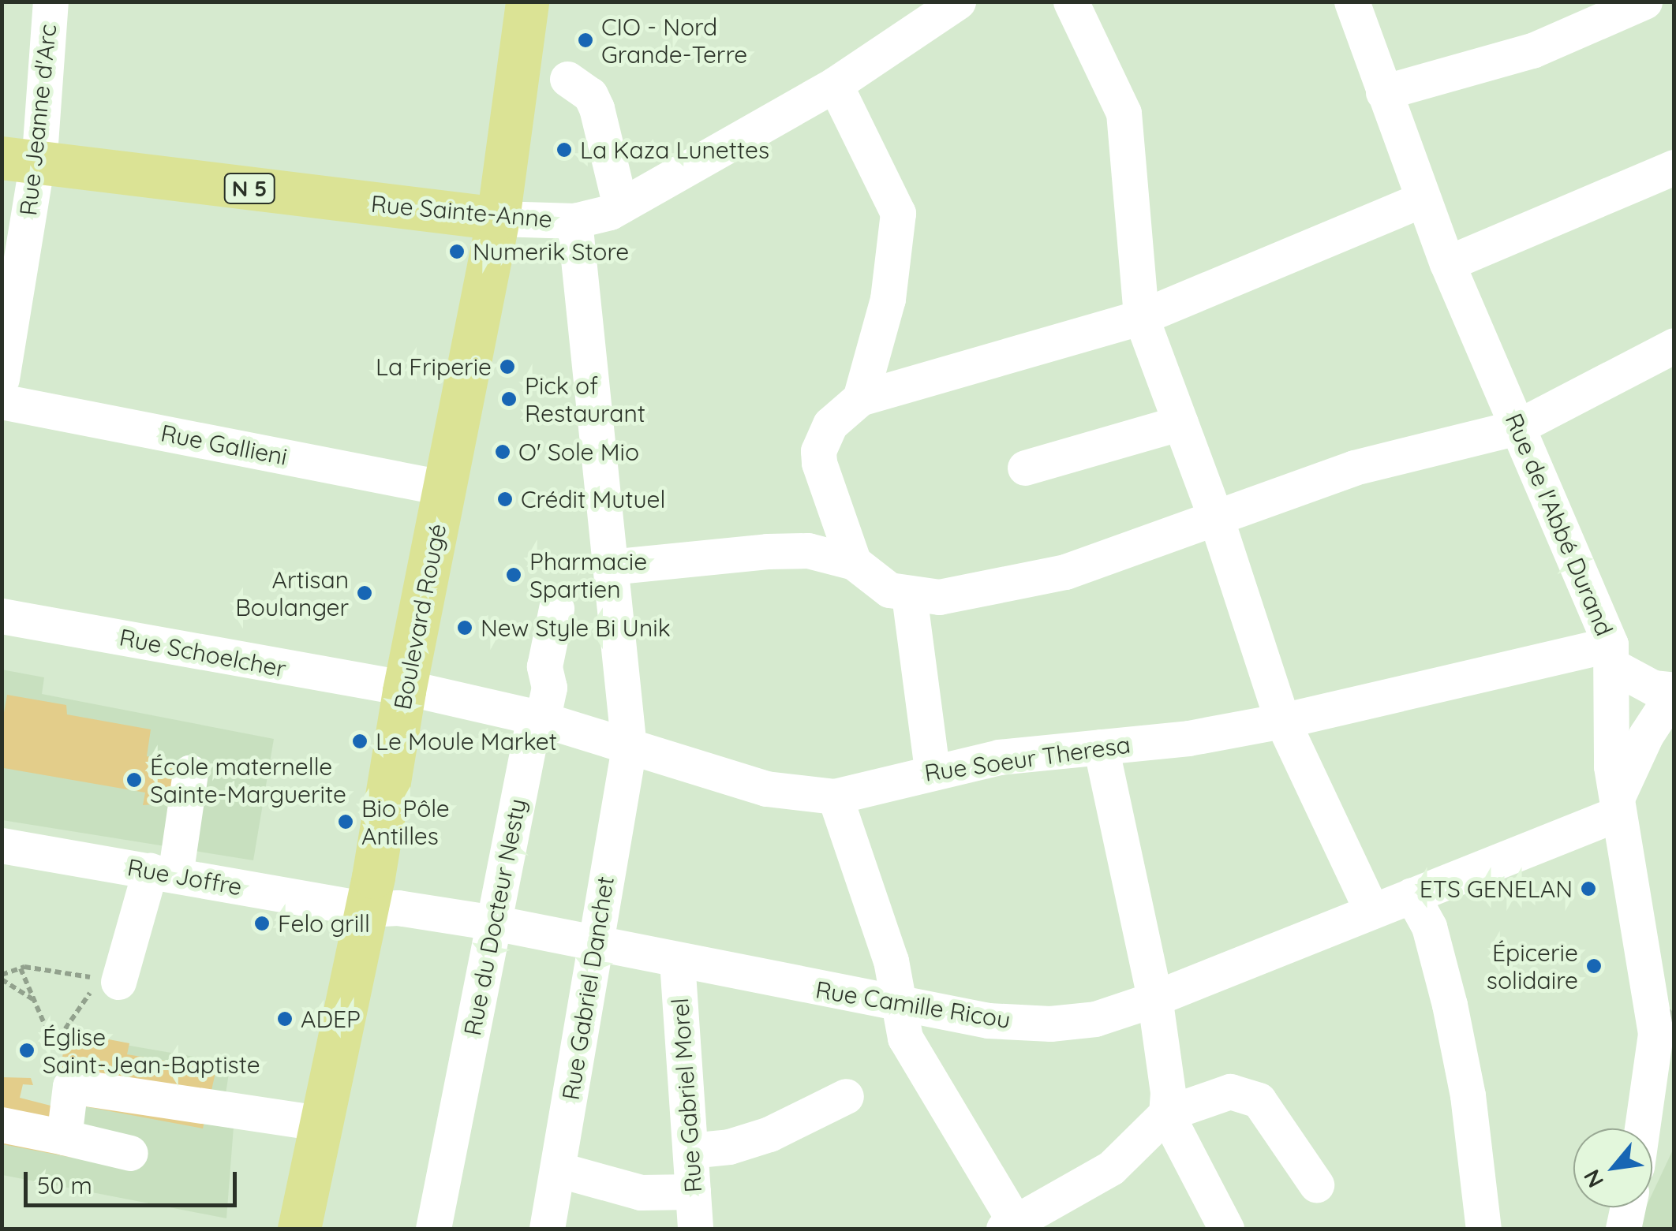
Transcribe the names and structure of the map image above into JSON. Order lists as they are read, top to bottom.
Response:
{
  "streets": {
    "main road": ["N 5", "Rue Sainte-Anne", "Boulevard Rougé"],
    "street": [
      "Rue Jeanne d'Arc",
      "Rue Gallieni",
      "Rue de l'Abbé Durand",
      "Rue Schoelcher",
      "Rue Soeur Theresa",
      "Rue Joffre",
      "Rue du Docteur Nesty",
      "Rue Gabriel Danchet",
      "Rue Camille Ricou",
      "Rue Gabriel Morel"
    ]
  },
  "crossings": [
    ["Rue Jeanne d'Arc", "Rue Sainte-Anne"],
    ["Rue Sainte-Anne", "Boulevard Rougé"],
    ["Rue Gallieni", "Boulevard Rougé"],
    ["Rue de l'Abbé Durand", "Rue Soeur Theresa"],
    ["Rue de l'Abbé Durand", "Rue Camille Ricou"],
    ["Boulevard Rougé", "Rue Schoelcher"],
    ["Boulevard Rougé", "Rue Soeur Theresa"],
    ["Boulevard Rougé", "Rue Joffre"],
    ["Boulevard Rougé", "Rue Camille Ricou"],
    ["Rue Schoelcher", "Rue Soeur Theresa"],
    ["Rue Soeur Theresa", "Rue du Docteur Nesty"],
    ["Rue Soeur Theresa", "Rue Gabriel Danchet"],
    ["Rue Joffre", "Rue Camille Ricou"],
    ["Rue du Docteur Nesty", "Rue Camille Ricou"],
    ["Rue Gabriel Danchet", "Rue Camille Ricou"],
    ["Rue Camille Ricou", "Rue Gabriel Morel"]
  ],
  "places": [
    "CIO - Nord Grande-Terre",
    "La Kaza Lunettes",
    "Numerik Store",
    "La Friperie",
    "Pick of Restaurant",
    "O' Sole Mio",
    "Crédit Mutuel",
    "Pharmacie Spartien",
    "Artisan Boulanger",
    "New Style Bi Unik",
    "Le Moule Market",
    "École maternelle Sainte-Marguerite",
    "Bio Pôle Antilles",
    "ETS GENELAN",
    "Felo grill",
    "Épicerie solidaire",
    "ADEP",
    "Église Saint-Jean-Baptiste"
  ],
  "scale_bar": "50 m",
  "north": "bottom left"
}
